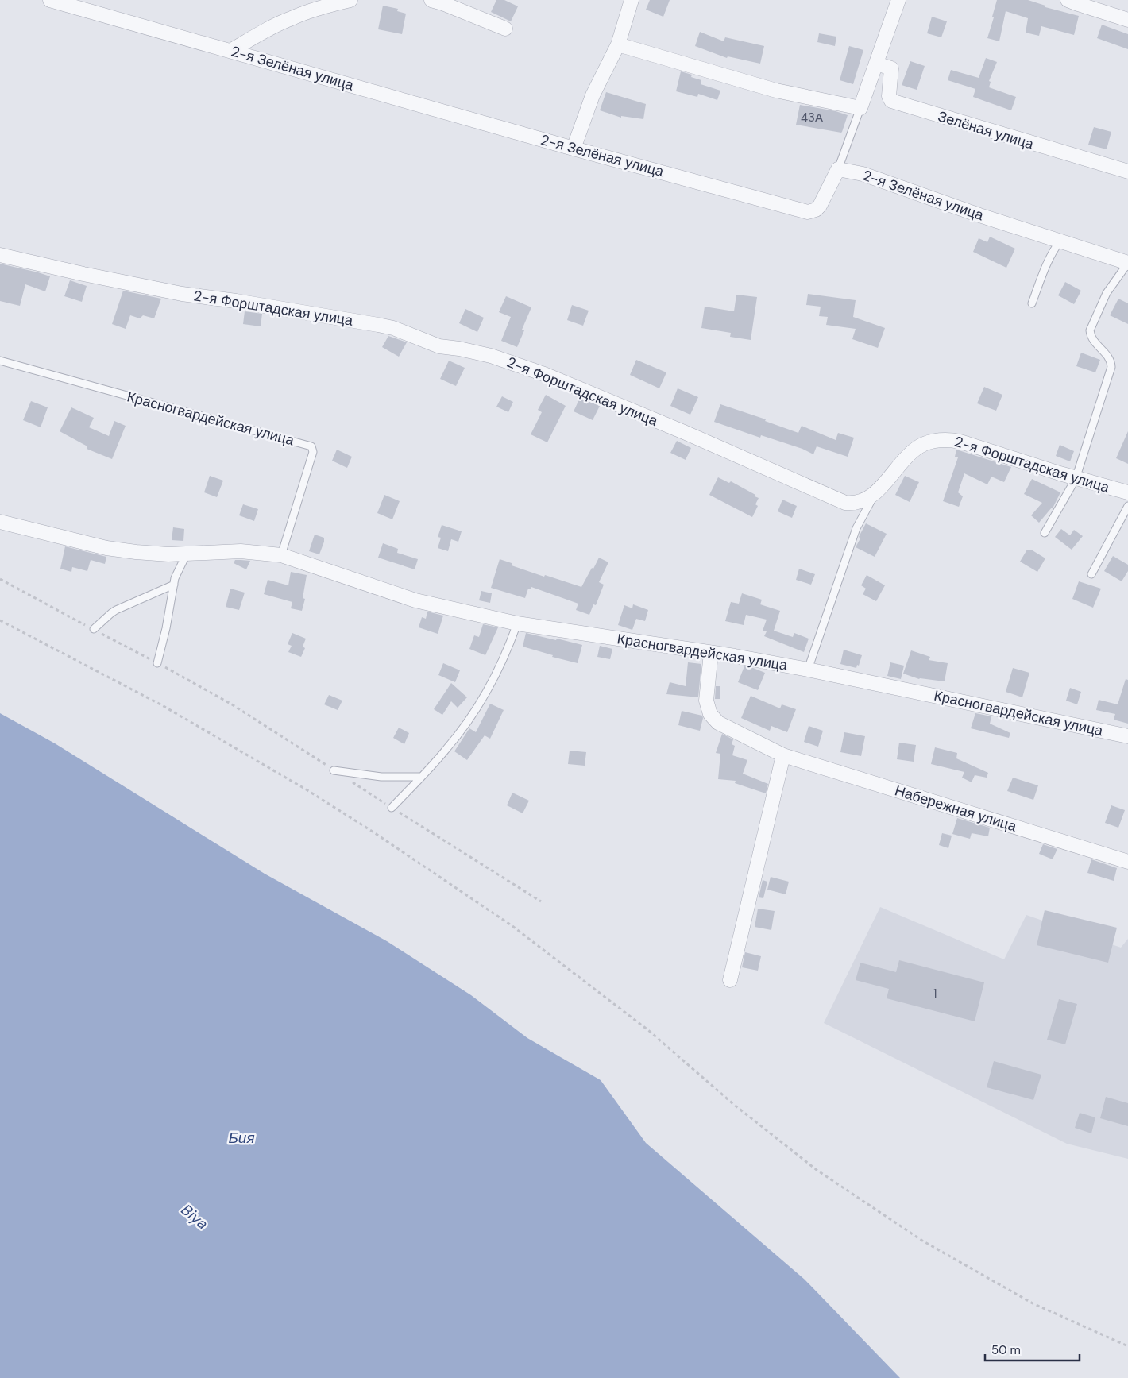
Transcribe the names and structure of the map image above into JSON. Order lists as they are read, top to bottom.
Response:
{
  "streets": {
    "street": [
      "2-я Зелёная улица",
      "Зелёная улица",
      "2-я Форштадская улица",
      "Красногвардейская улица",
      "Набережная улица"
    ]
  },
  "crossings": [
    ["Красногвардейская улица", "Набережная улица"]
  ],
  "water": ["Бия", "Biya"],
  "house_numbers": ["43А", "1"],
  "scale_bar": "50 m"
}
